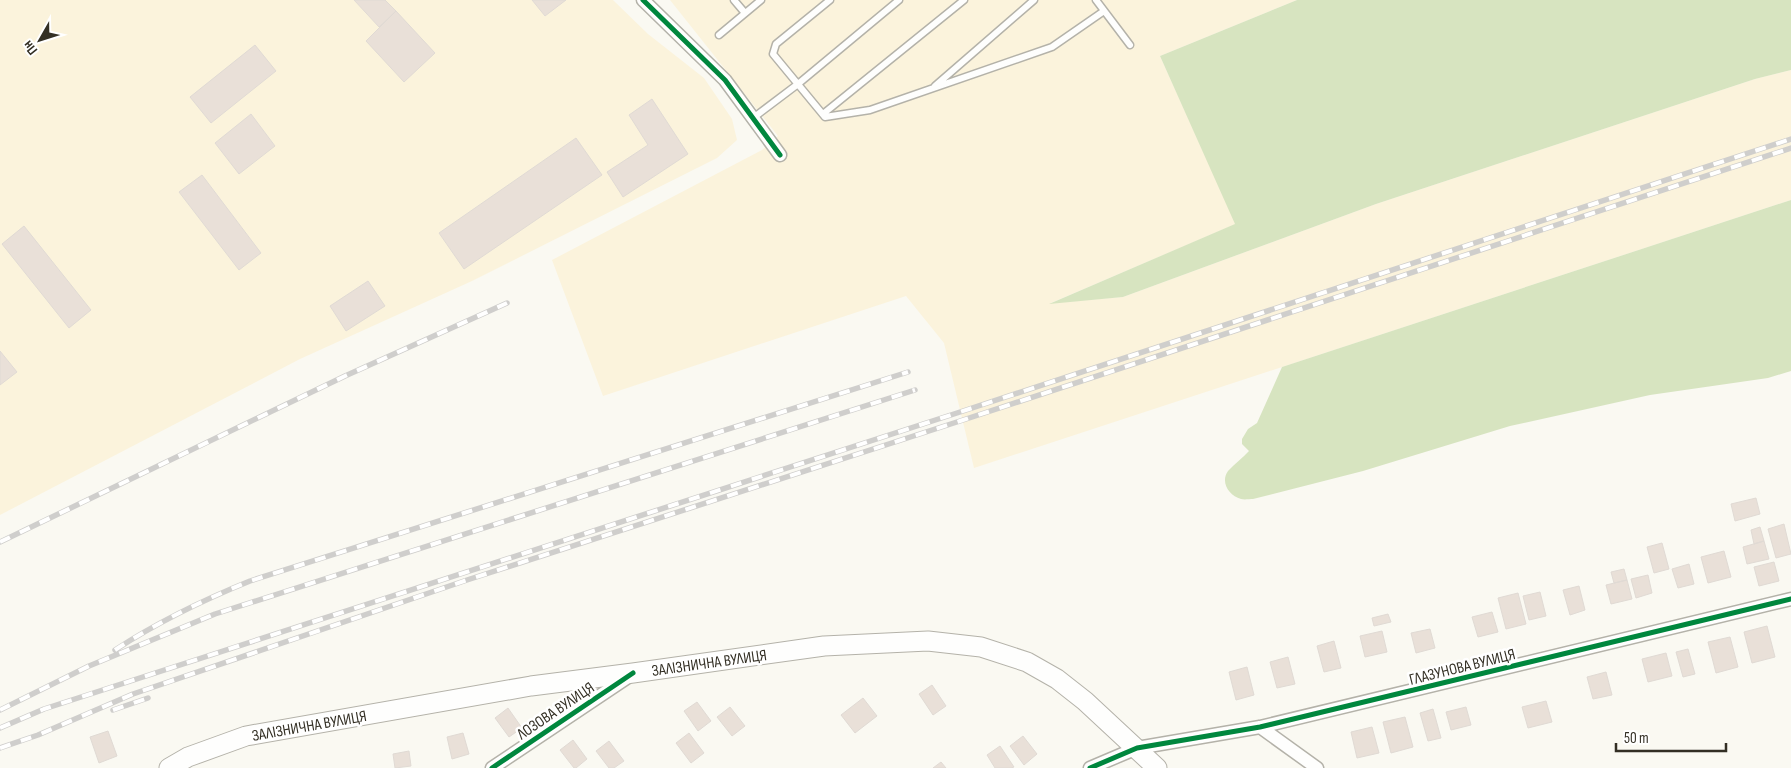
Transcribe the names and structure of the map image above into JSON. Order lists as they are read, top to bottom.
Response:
{
  "streets": {
    "main road": ["ЗАЛІЗНИЧНА ВУЛИЦЯ"],
    "street": ["ГЛАЗУНОВА ВУЛИЦЯ", "ЛОЗОВА ВУЛИЦЯ"]
  },
  "crossings": [
    ["ЗАЛІЗНИЧНА ВУЛИЦЯ", "ГЛАЗУНОВА ВУЛИЦЯ"],
    ["ЗАЛІЗНИЧНА ВУЛИЦЯ", "ЛОЗОВА ВУЛИЦЯ"]
  ],
  "scale_bar": "50 m",
  "north": "bottom left"
}
